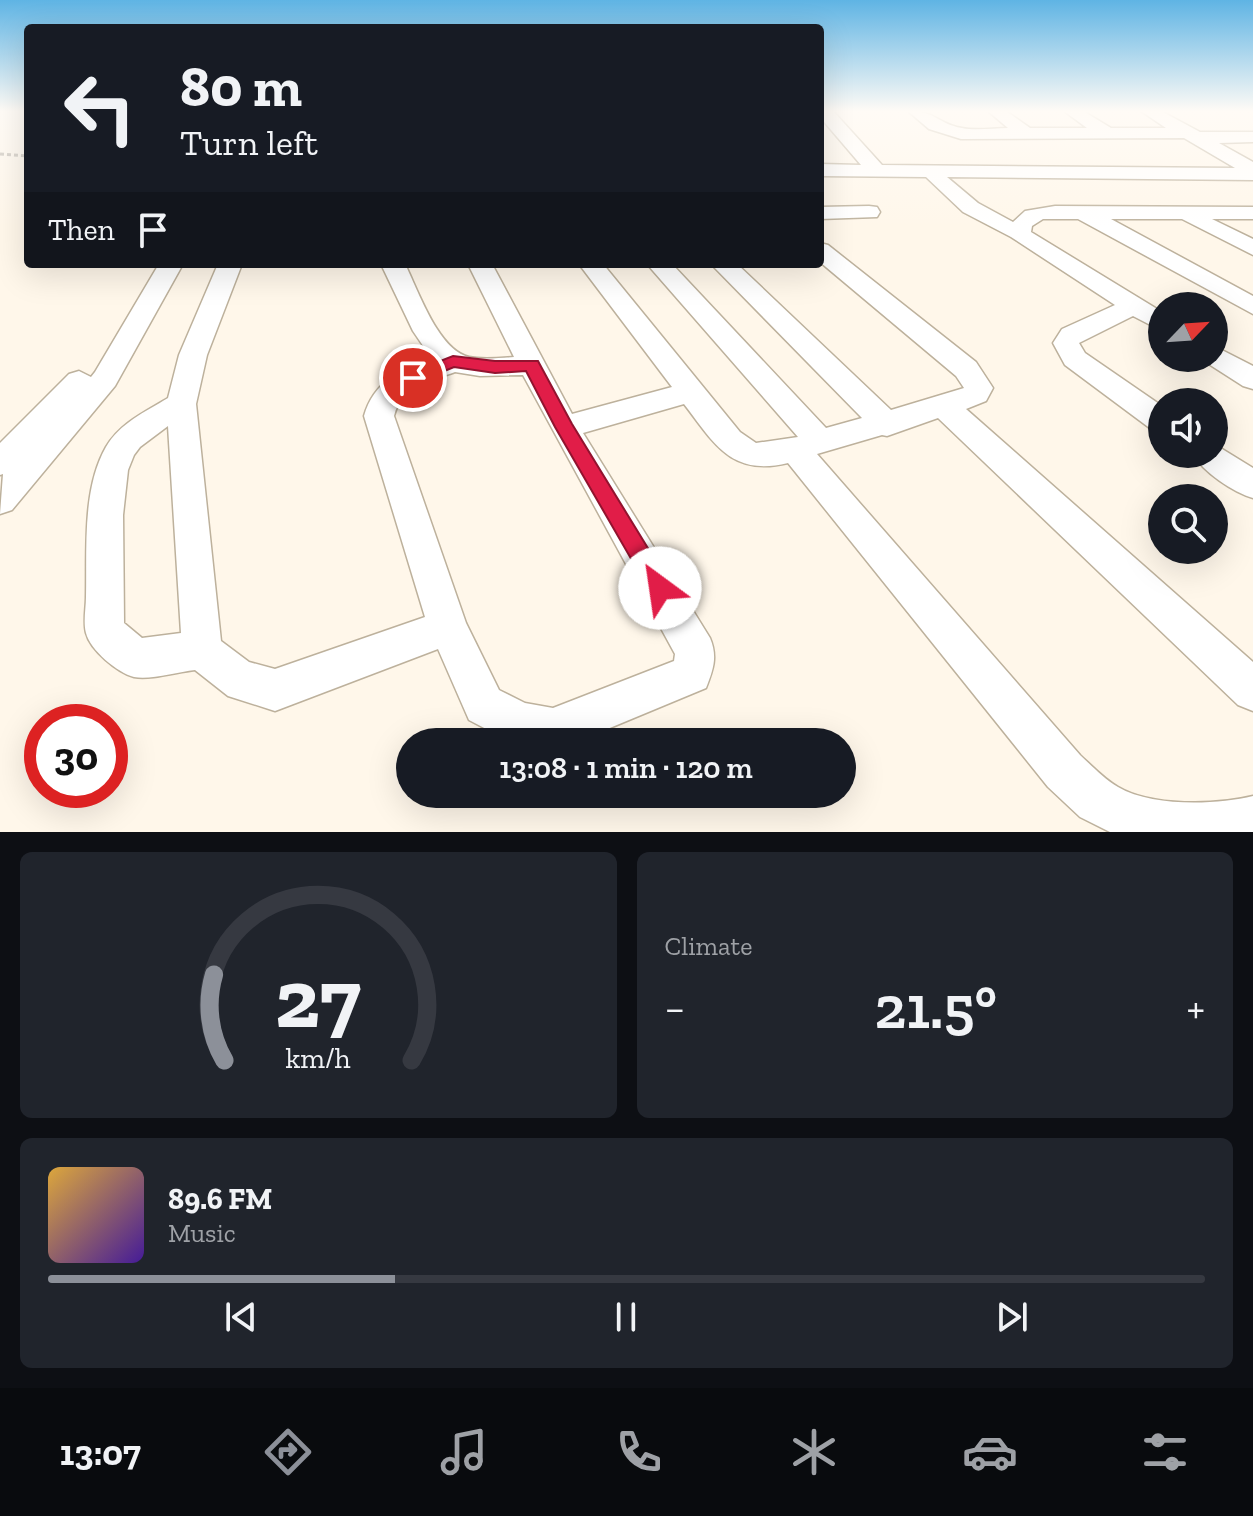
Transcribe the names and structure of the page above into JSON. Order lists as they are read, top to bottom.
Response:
{
  "north": "top right",
  "page": {
    "turn": ["80 m", "Turn left"],
    "then": "Then",
    "limit": "30",
    "trip": "13:08 · 1 min · 120 m",
    "tile": "Climate",
    "heat": ["−", "21.5°", "+"],
    "song": ["89.6 FM", "Music"],
    "tabs": "13:07",
    "gauge": ["27", "km/h"]
  }
}
